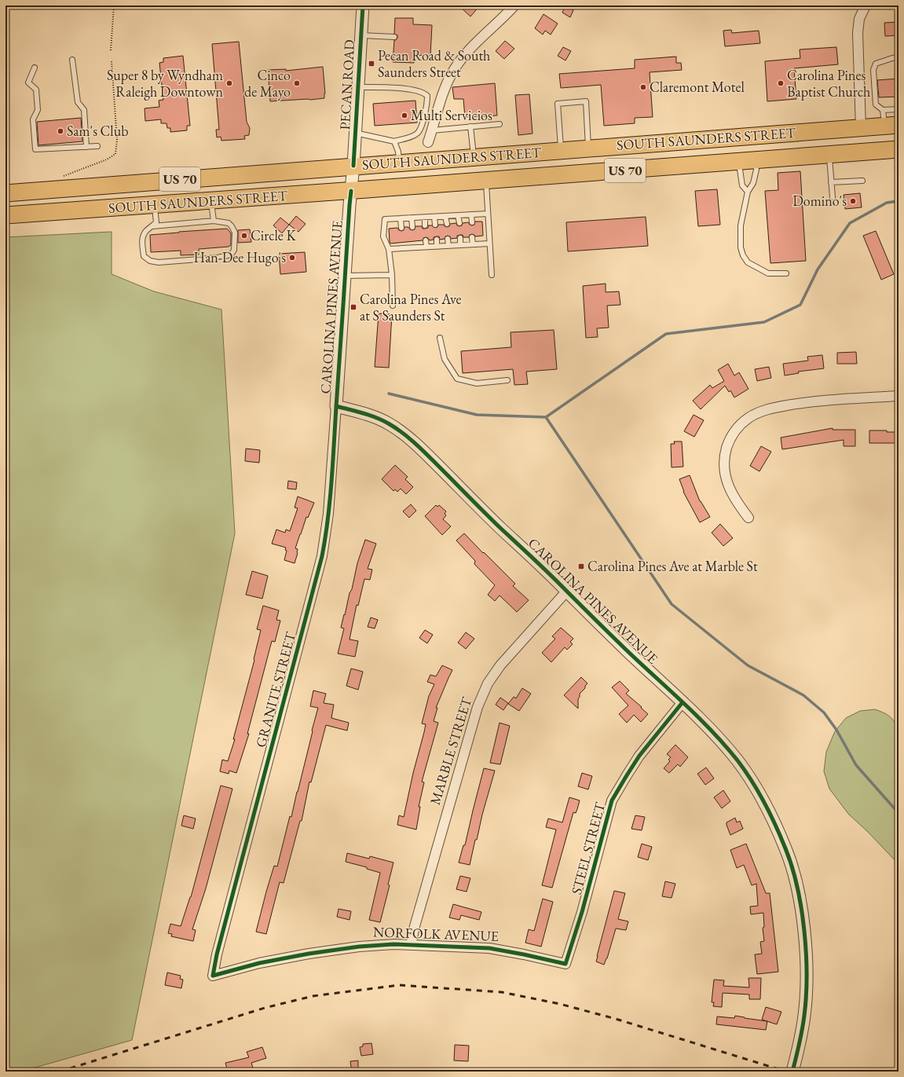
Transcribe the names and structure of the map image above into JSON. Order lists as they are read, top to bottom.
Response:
{
  "streets": {
    "highway": ["SOUTH SAUNDERS STREET", "US 70"],
    "street": [
      "PECAN ROAD",
      "CAROLINA PINES AVENUE",
      "GRANITE STREET",
      "MARBLE STREET",
      "STEEL STREET",
      "NORFOLK AVENUE"
    ]
  },
  "crossings": [
    ["PECAN ROAD", "SOUTH SAUNDERS STREET"],
    ["PECAN ROAD", "CAROLINA PINES AVENUE"],
    ["SOUTH SAUNDERS STREET", "CAROLINA PINES AVENUE"],
    ["CAROLINA PINES AVENUE", "GRANITE STREET"],
    ["CAROLINA PINES AVENUE", "MARBLE STREET"],
    ["CAROLINA PINES AVENUE", "STEEL STREET"],
    ["GRANITE STREET", "NORFOLK AVENUE"],
    ["MARBLE STREET", "NORFOLK AVENUE"],
    ["STEEL STREET", "NORFOLK AVENUE"]
  ],
  "places": {
    "transit": ["Pecan Road & South Saunders Street", "Carolina Pines Ave at S Saunders St", "Carolina Pines Ave at Marble St"],
    "other": [
      "Super 8 by Wyndham Raleigh Downtown",
      "Cinco de Mayo",
      "Carolina Pines Baptist Church",
      "Claremont Motel",
      "Multi Servicios",
      "Sam's Club",
      "Domino's",
      "Circle K",
      "Han-Dee Hugo's"
    ]
  }
}
